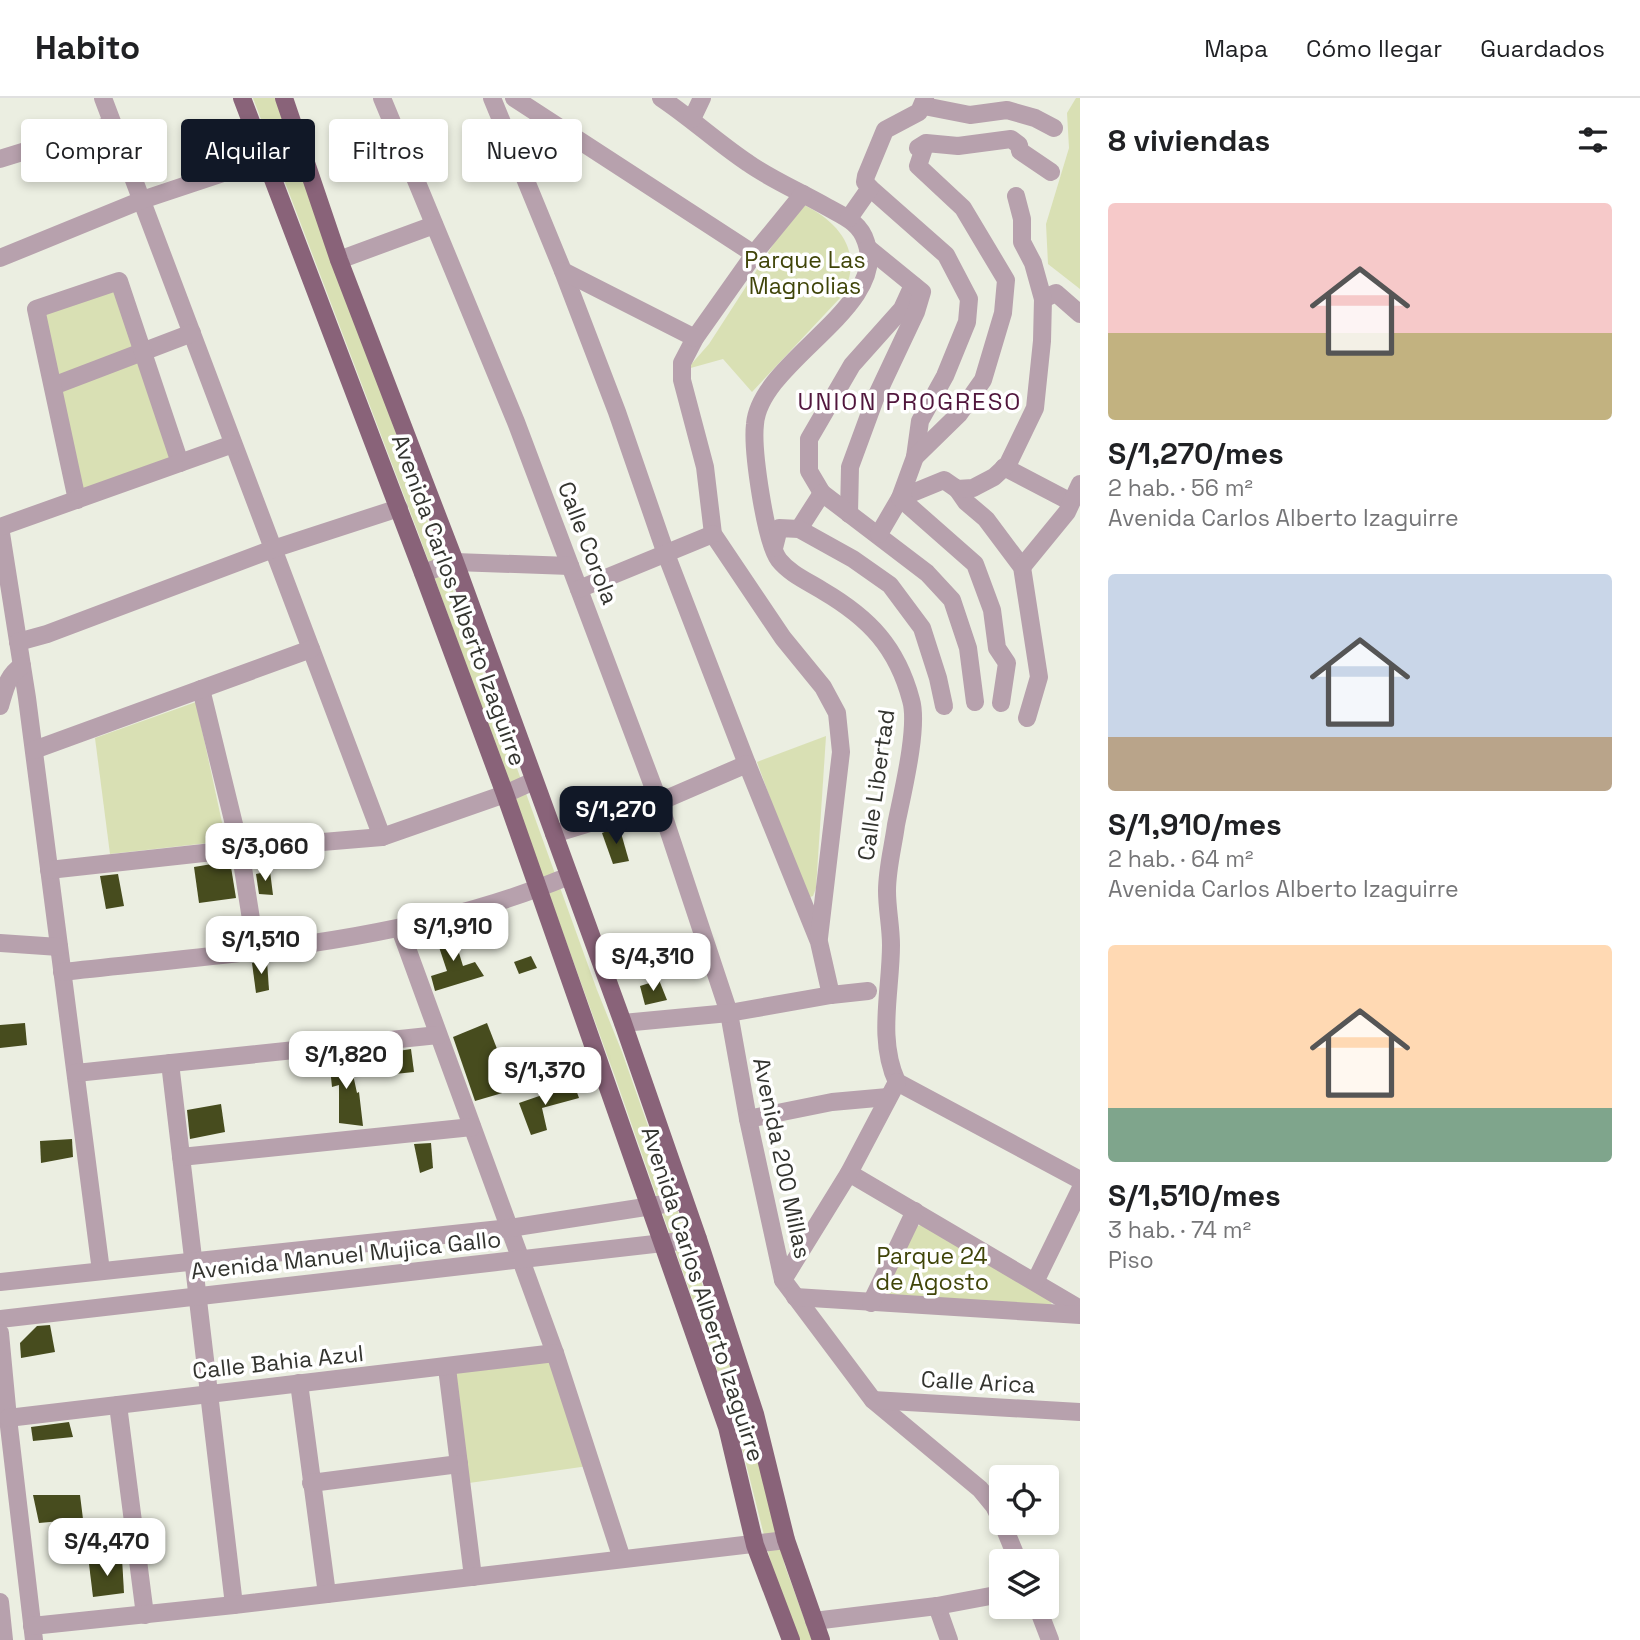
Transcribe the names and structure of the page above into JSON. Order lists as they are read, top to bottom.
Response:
{
  "streets": {
    "main road": ["Avenida Carlos Alberto Izaguirre"],
    "street": [
      "Calle Corola",
      "Calle Libertad",
      "Avenida 200 Millas",
      "Avenida Manuel Mujica Gallo",
      "Calle Bahia Azul",
      "Calle Arica"
    ]
  },
  "crossings": [
    ["Calle Corola", "Avenida 200 Millas"],
    ["Avenida Carlos Alberto Izaguirre", "Avenida Manuel Mujica Gallo"],
    ["Avenida 200 Millas", "Calle Arica"]
  ],
  "districts": ["UNION PROGRESO"],
  "parks": ["Parque Las Magnolias", "Parque 24 de Agosto"],
  "page": {
    "header": "Habito",
    "nav": ["Mapa", "Cómo llegar", "Guardados"],
    "heading": "8 viviendas",
    "chip": [
      "Comprar",
      "Alquilar",
      "Filtros",
      "Nuevo"
    ],
    "list": [
      {
        "name": "S/1,270/mes",
        "note": "2 hab. · 56 m² · Avenida Carlos Alberto Izaguirre"
      },
      {
        "name": "S/1,910/mes",
        "note": "2 hab. · 64 m² · Avenida Carlos Alberto Izaguirre"
      },
      {
        "name": "S/1,510/mes",
        "note": "3 hab. · 74 m² · Piso"
      }
    ],
    "price": [
      "S/1,270",
      "S/3,060",
      "S/1,910",
      "S/1,510",
      "S/4,310",
      "S/1,820",
      "S/1,370",
      "S/4,470"
    ]
  }
}
